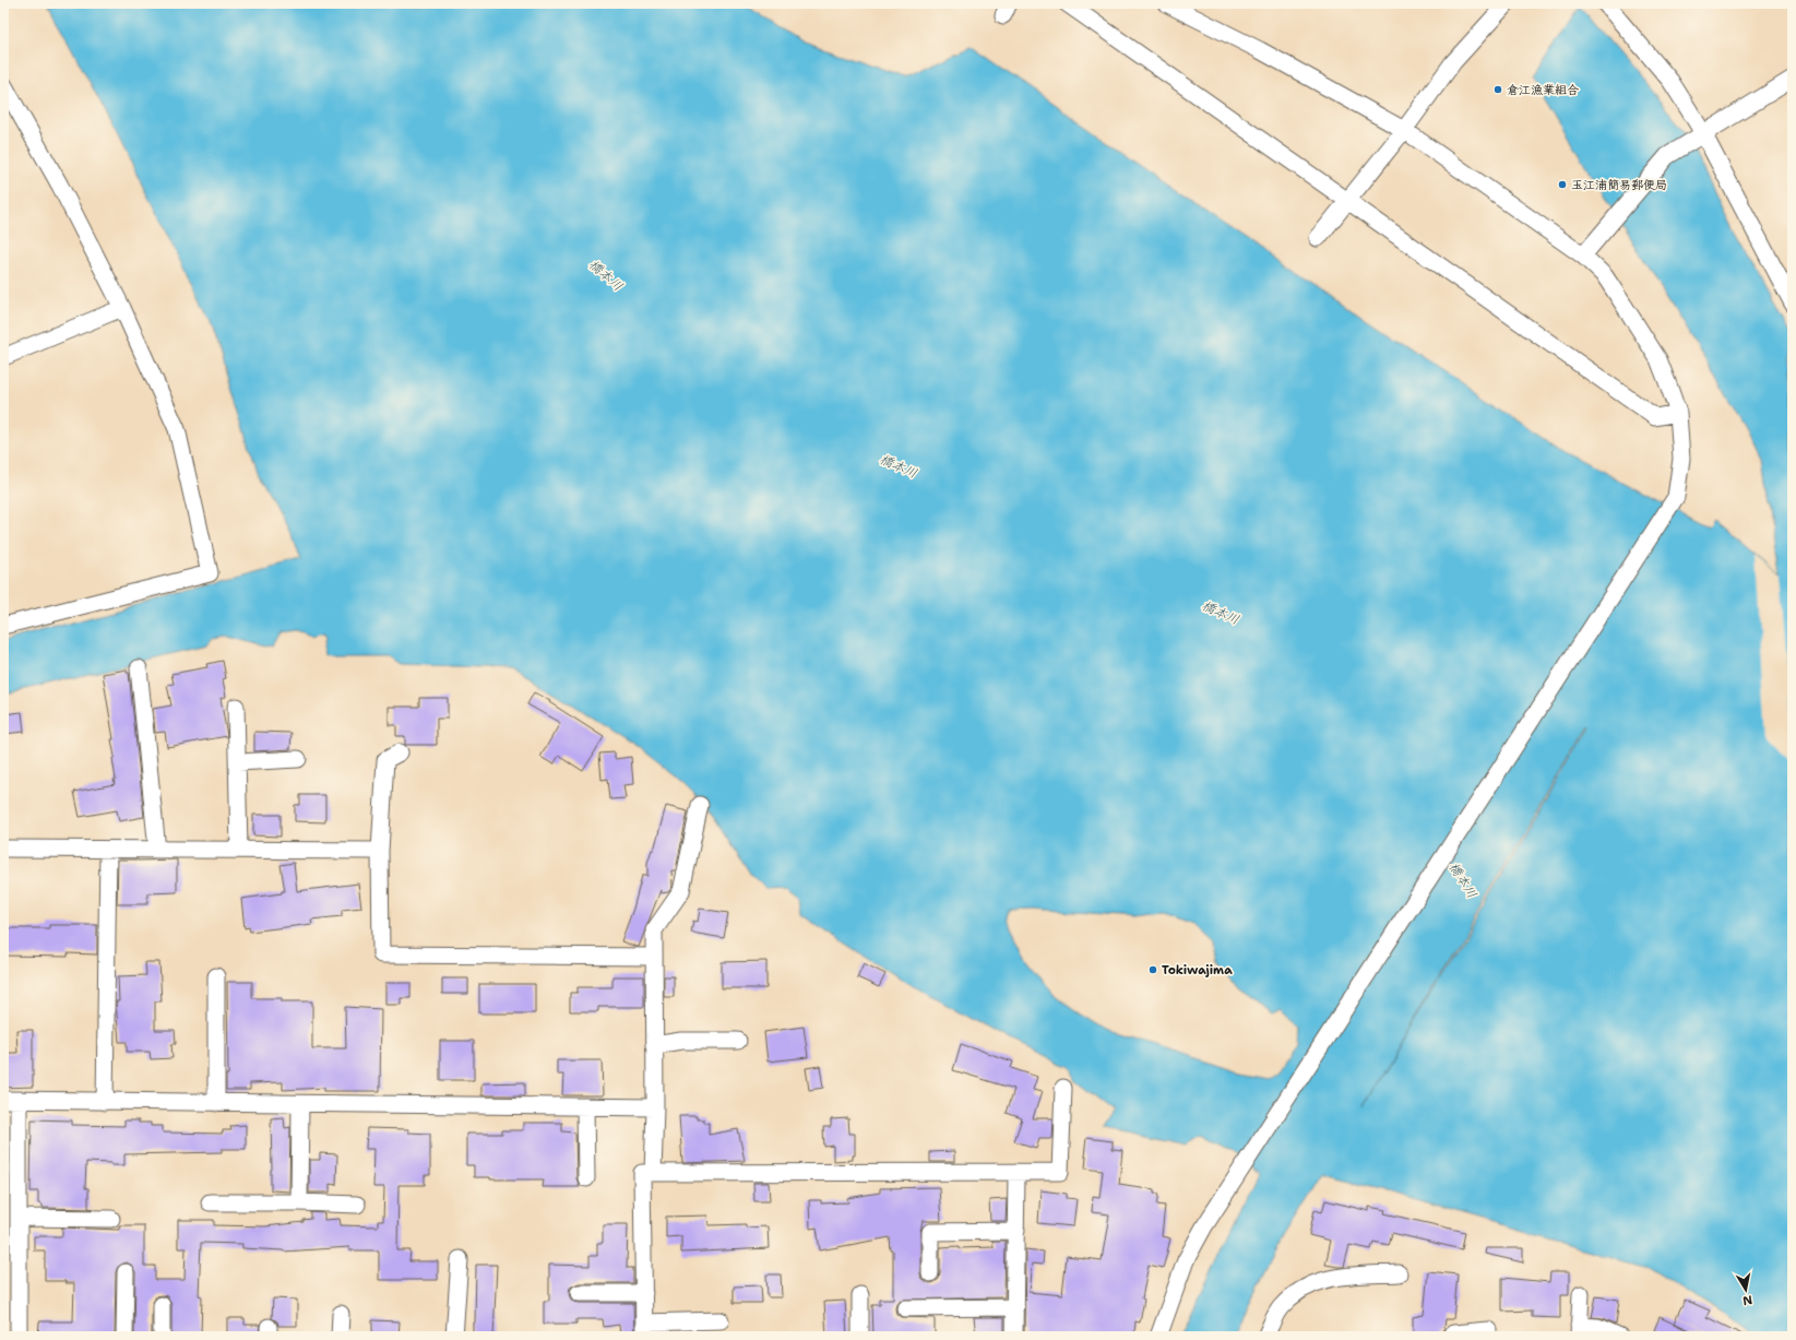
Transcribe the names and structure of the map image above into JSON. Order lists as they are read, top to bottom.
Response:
{
  "water": ["橋本川"],
  "places": ["倉江漁業組合", "玉江浦簡易郵便局", "Tokiwajima"],
  "north": "bottom"
}
